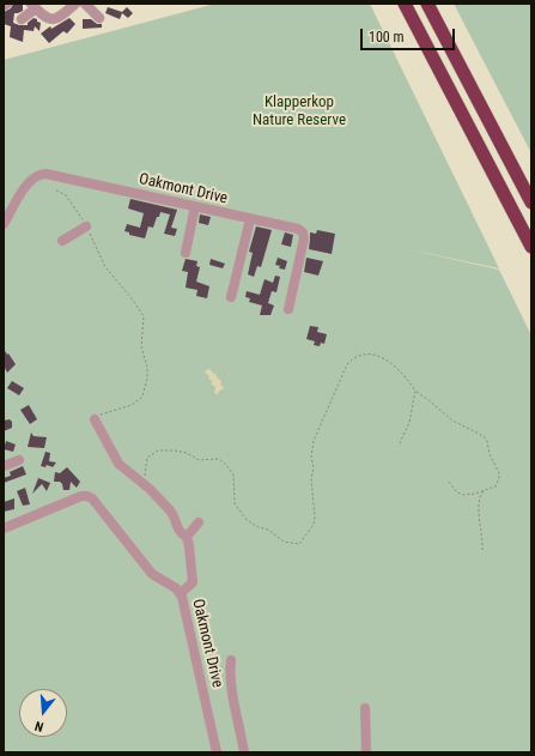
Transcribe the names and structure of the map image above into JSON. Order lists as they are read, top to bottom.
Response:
{
  "streets": {
    "street": ["Oakmont Drive"]
  },
  "parks": ["Klapperkop Nature Reserve"],
  "scale_bar": "100 m",
  "north": "bottom"
}
